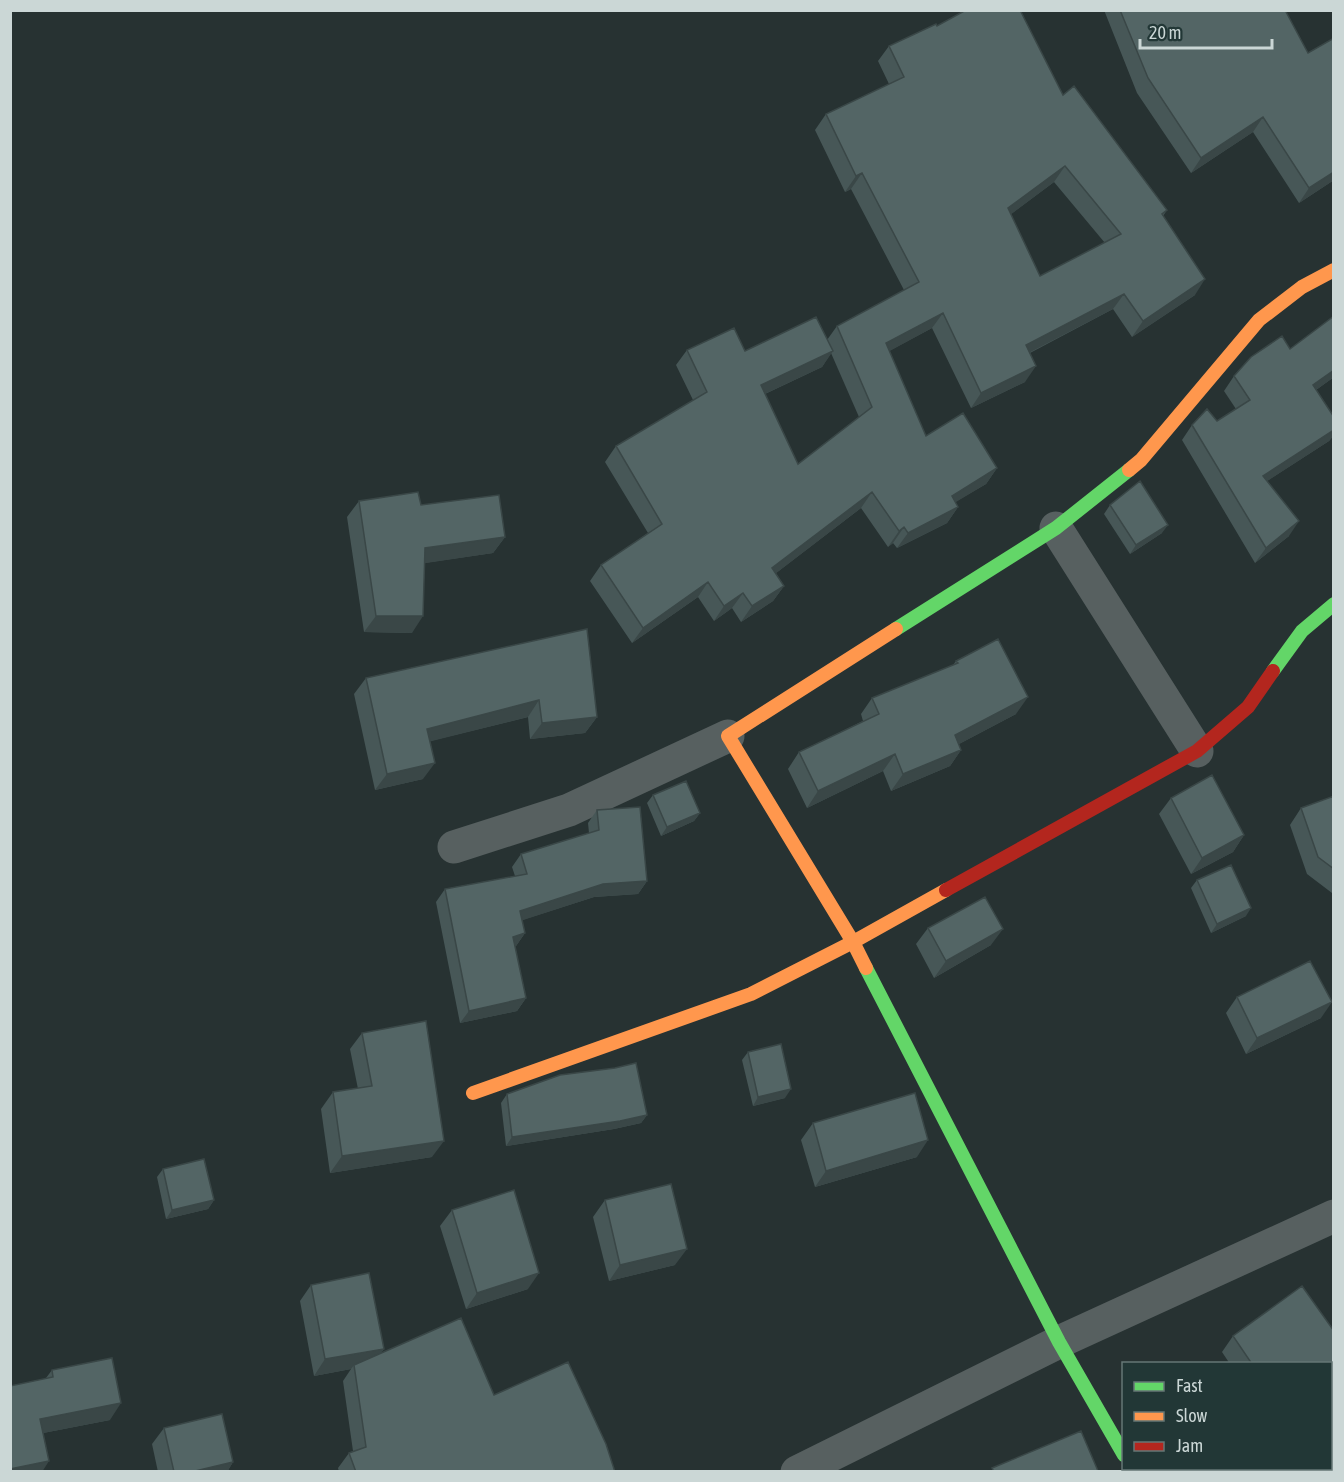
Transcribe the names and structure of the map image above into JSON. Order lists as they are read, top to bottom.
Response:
{
  "legend": ["Fast", "Slow", "Jam"],
  "scale_bar": "20 m"
}
